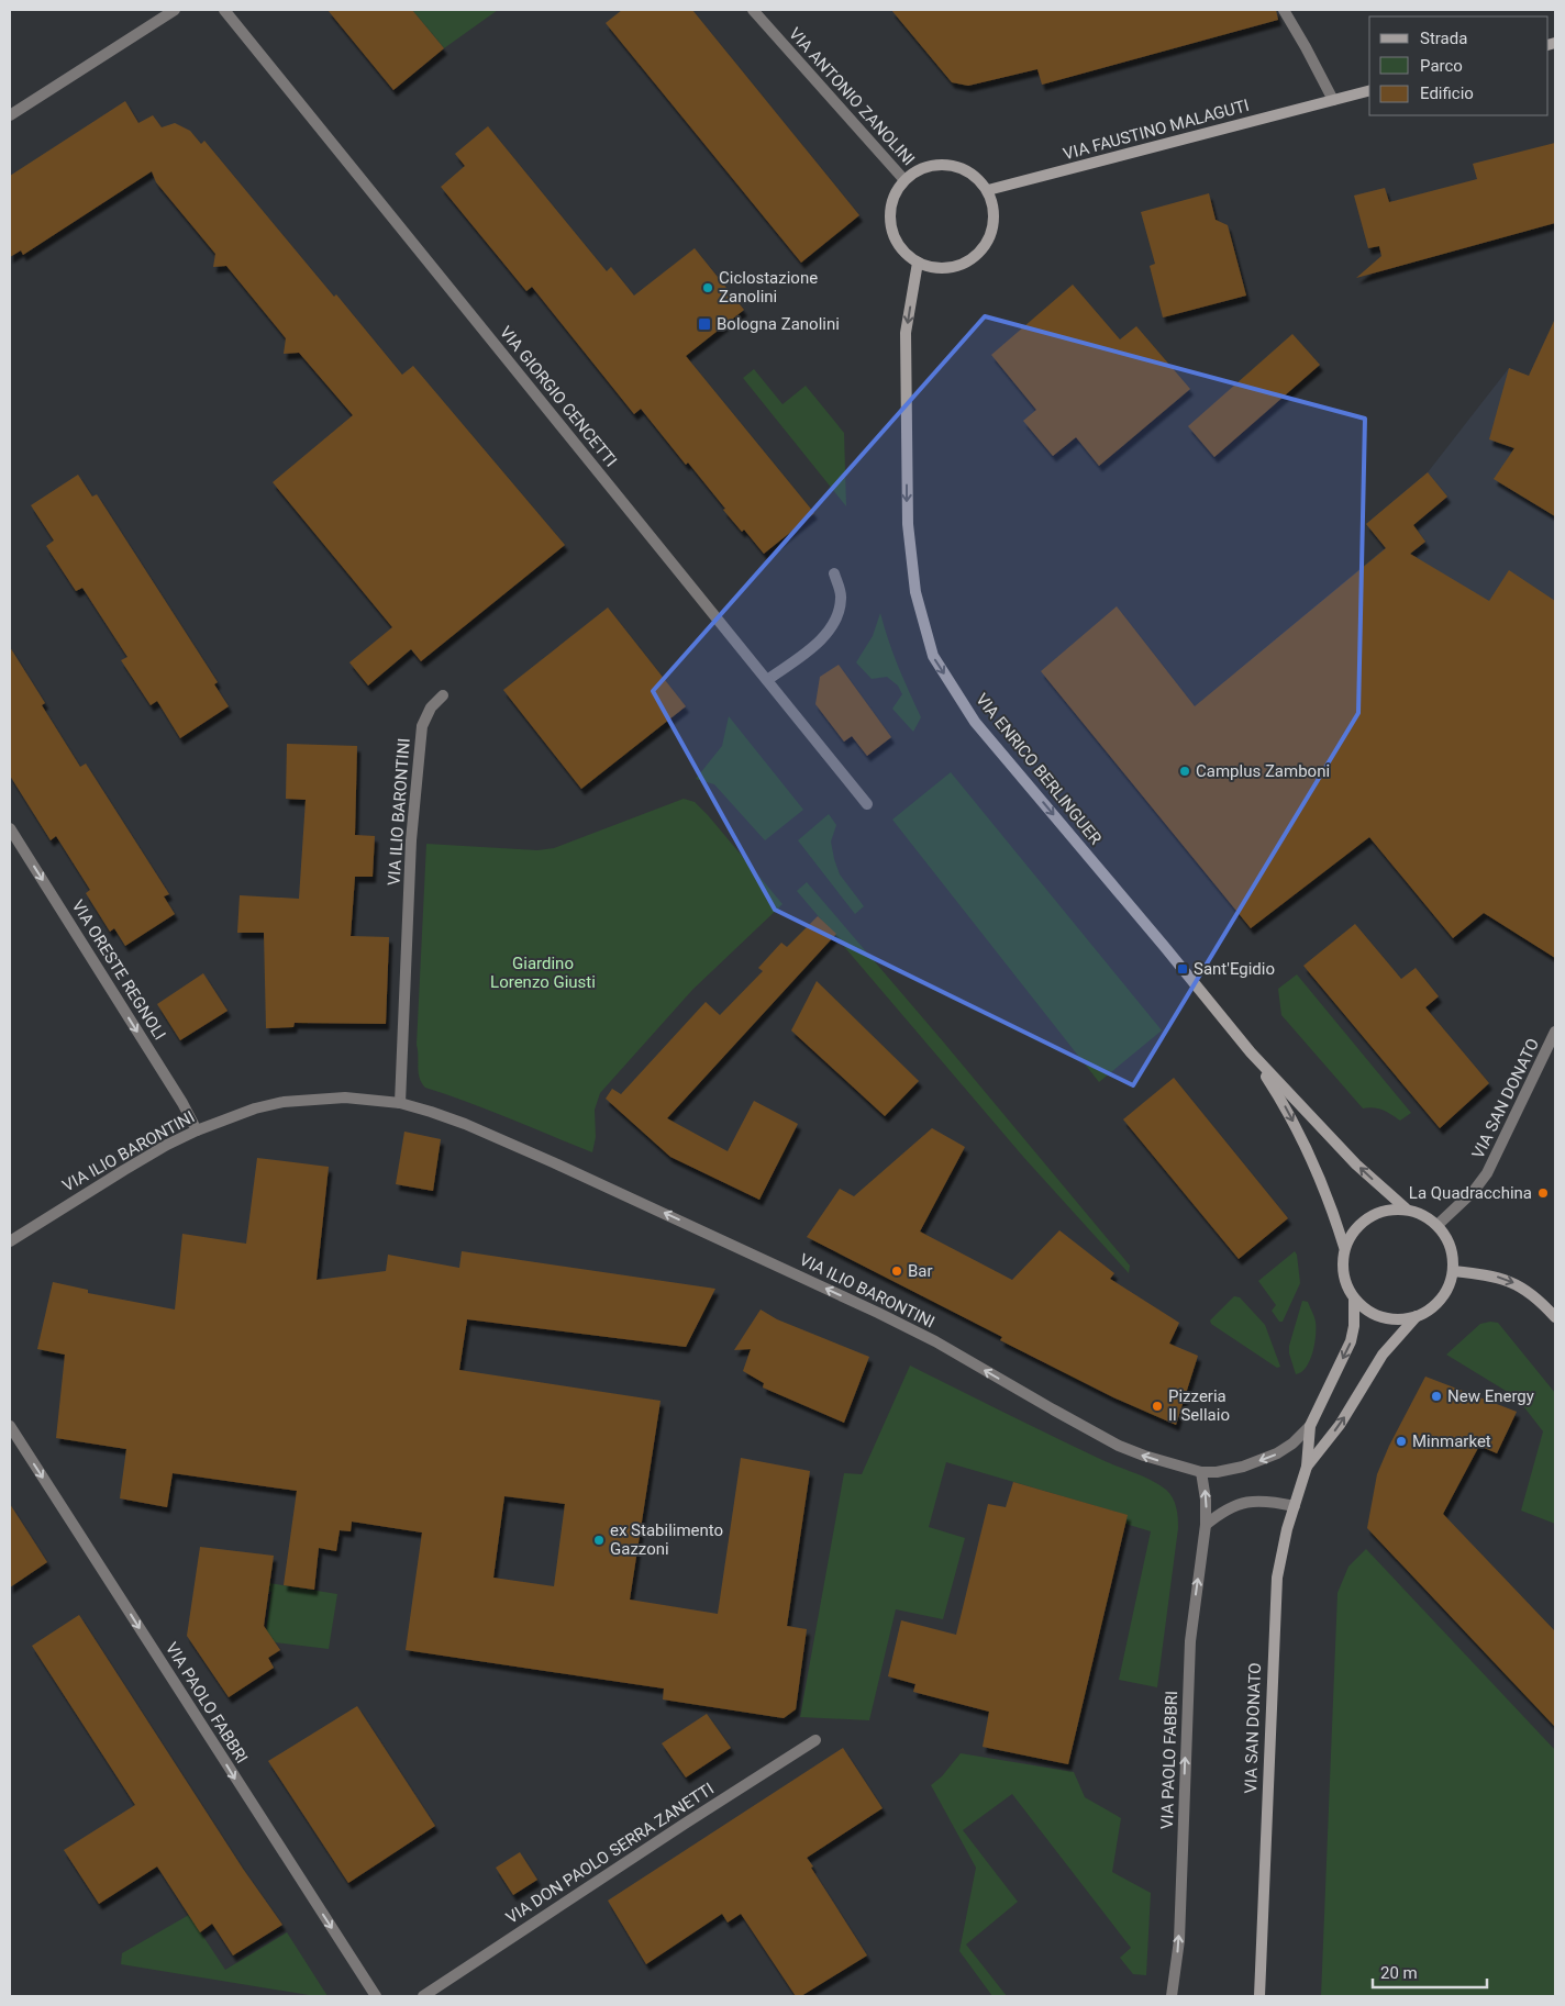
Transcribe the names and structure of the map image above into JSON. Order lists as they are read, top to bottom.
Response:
{
  "streets": {
    "main road": ["VIA FAUSTINO MALAGUTI", "VIA ENRICO BERLINGUER", "VIA SAN DONATO"],
    "street": [
      "VIA ANTONIO ZANOLINI",
      "VIA GIORGIO CENCETTI",
      "VIA ILIO BARONTINI",
      "VIA ORESTE REGNOLI",
      "VIA PAOLO FABBRI",
      "VIA DON PAOLO SERRA ZANETTI"
    ]
  },
  "crossings": [
    ["VIA ANTONIO ZANOLINI", "VIA FAUSTINO MALAGUTI"],
    ["VIA ANTONIO ZANOLINI", "VIA ENRICO BERLINGUER"],
    ["VIA FAUSTINO MALAGUTI", "VIA ENRICO BERLINGUER"],
    ["VIA ENRICO BERLINGUER", "VIA SAN DONATO"],
    ["VIA ILIO BARONTINI", "VIA ORESTE REGNOLI"],
    ["VIA ILIO BARONTINI", "VIA SAN DONATO"],
    ["VIA ILIO BARONTINI", "VIA PAOLO FABBRI"]
  ],
  "one_way": ["VIA ILIO BARONTINI", "VIA ORESTE REGNOLI"],
  "parks": ["Giardino Lorenzo Giusti"],
  "places": {
    "other": [
      "Ciclostazione Zanolini",
      "Camplus Zamboni",
      "La Quadracchina",
      "Bar",
      "New Energy",
      "Pizzeria Il Sellaio",
      "Minmarket",
      "ex Stabilimento Gazzoni"
    ],
    "transit": ["Bologna Zanolini", "Sant'Egidio"]
  },
  "legend": ["Strada", "Parco", "Edificio"],
  "scale_bar": "20 m"
}
